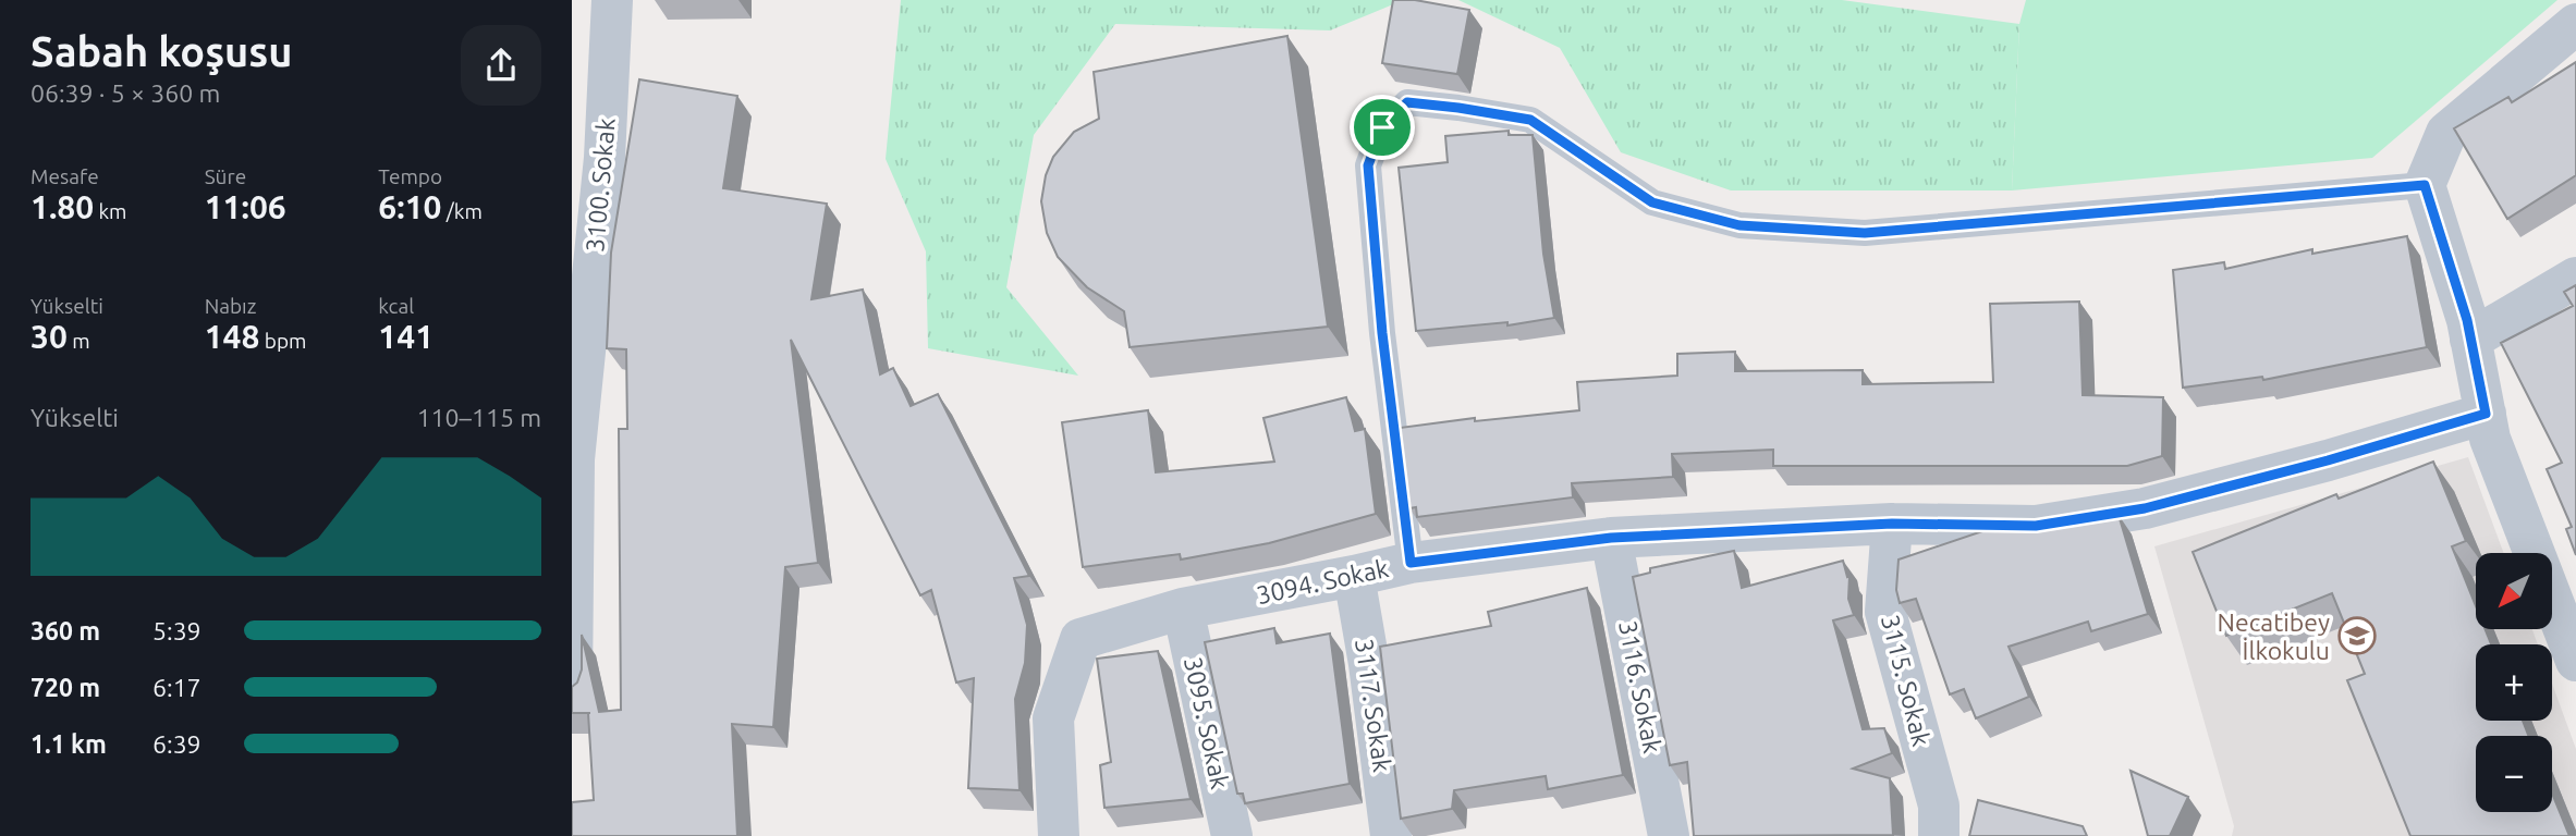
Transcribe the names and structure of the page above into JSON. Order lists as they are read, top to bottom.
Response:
{
  "streets": {
    "street": [
      "3100. Sokak",
      "3094. Sokak",
      "3115. Sokak",
      "3116. Sokak",
      "3117. Sokak",
      "3095. Sokak"
    ]
  },
  "crossings": [
    ["3094. Sokak", "3115. Sokak"],
    ["3094. Sokak", "3116. Sokak"],
    ["3094. Sokak", "3117. Sokak"],
    ["3094. Sokak", "3095. Sokak"]
  ],
  "places": {
    "school or university": ["Necatibey İlkokulu"]
  },
  "north": "bottom left",
  "page": {
    "heading": ["Sabah koşusu", "06:39 · 5 × 360 m"],
    "stats": [
      ["Mesafe", "1.80 km"],
      ["Süre", "11:06"],
      ["Tempo", "6:10 /km"],
      ["Yükselti", "30 m"],
      ["Nabız", "148 bpm"],
      ["kcal", "141"]
    ],
    "chart": ["Yükselti", "110–115 m"],
    "map_buttons": ["+", "−"],
    "list": [
      {
        "name": "360 m",
        "note": "5:39"
      },
      {
        "name": "720 m",
        "note": "6:17"
      },
      {
        "name": "1.1 km",
        "note": "6:39"
      }
    ]
  }
}
